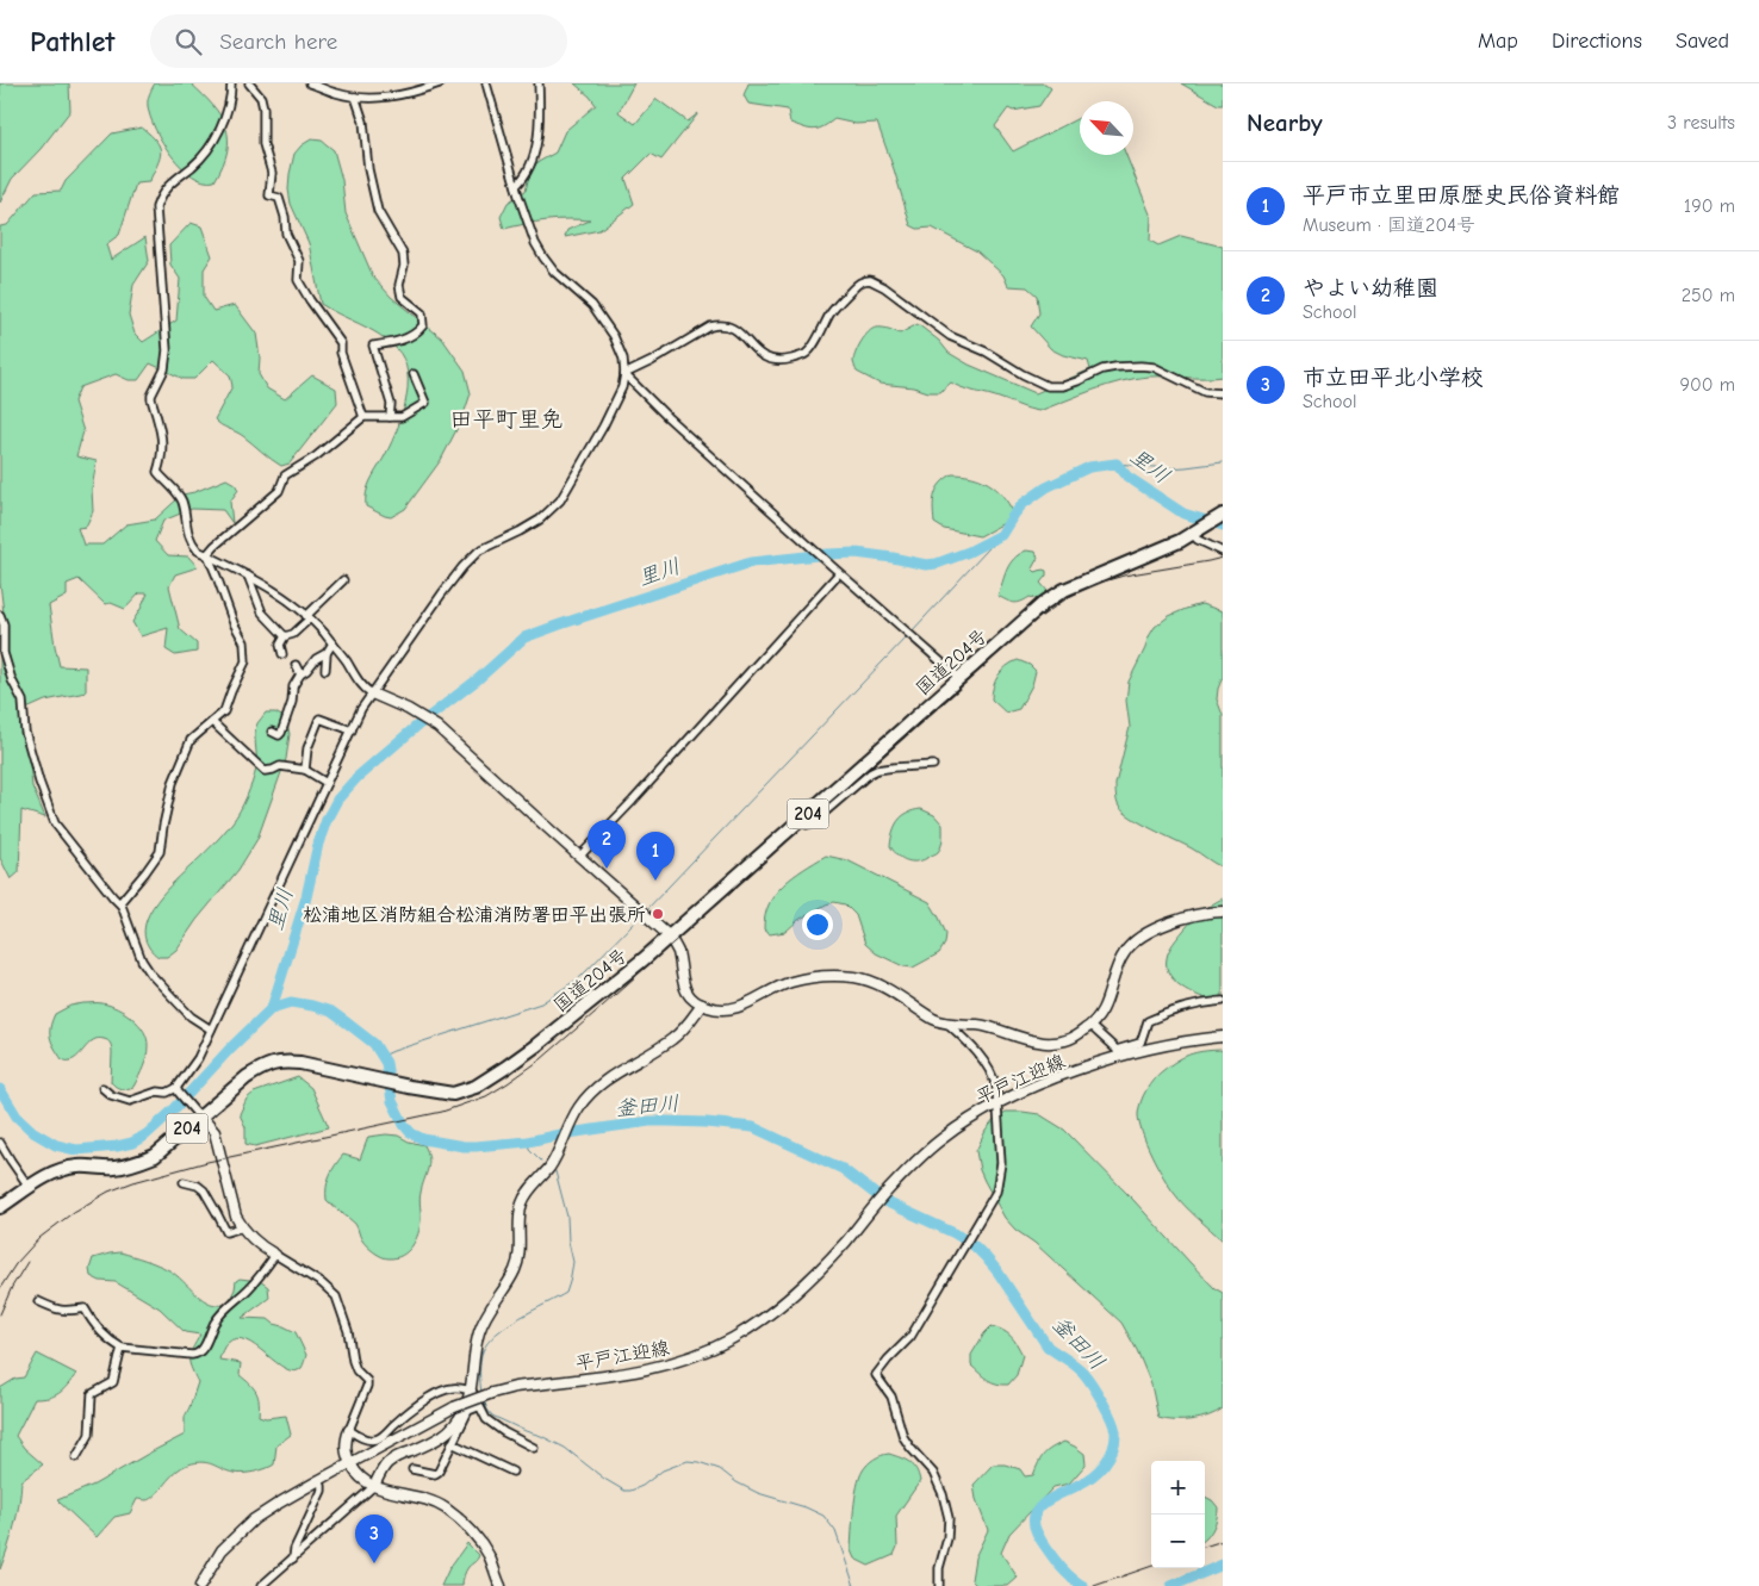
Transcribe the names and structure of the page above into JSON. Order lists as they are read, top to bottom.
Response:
{
  "streets": {
    "highway": ["国道204号", "204"],
    "street": ["平戸江迎線"]
  },
  "districts": ["田平町里免"],
  "water": ["里川", "釜田川"],
  "places": ["松浦地区消防組合松浦消防署田平出張所"],
  "north": "top left",
  "page": {
    "header": "Pathlet",
    "search": "Search here",
    "nav": ["Map", "Directions", "Saved"],
    "heading": ["Nearby", "3 results"],
    "list": [
      {
        "mark": "1",
        "name": "平戸市立里田原歴史民俗資料館",
        "note": "Museum · 国道204号",
        "value": "190 m"
      },
      {
        "mark": "2",
        "name": "やよい幼稚園",
        "note": "School",
        "value": "250 m"
      },
      {
        "mark": "3",
        "name": "市立田平北小学校",
        "note": "School",
        "value": "900 m"
      }
    ],
    "pins": ["2", "1", "3"],
    "map_buttons": ["+", "−"]
  }
}
